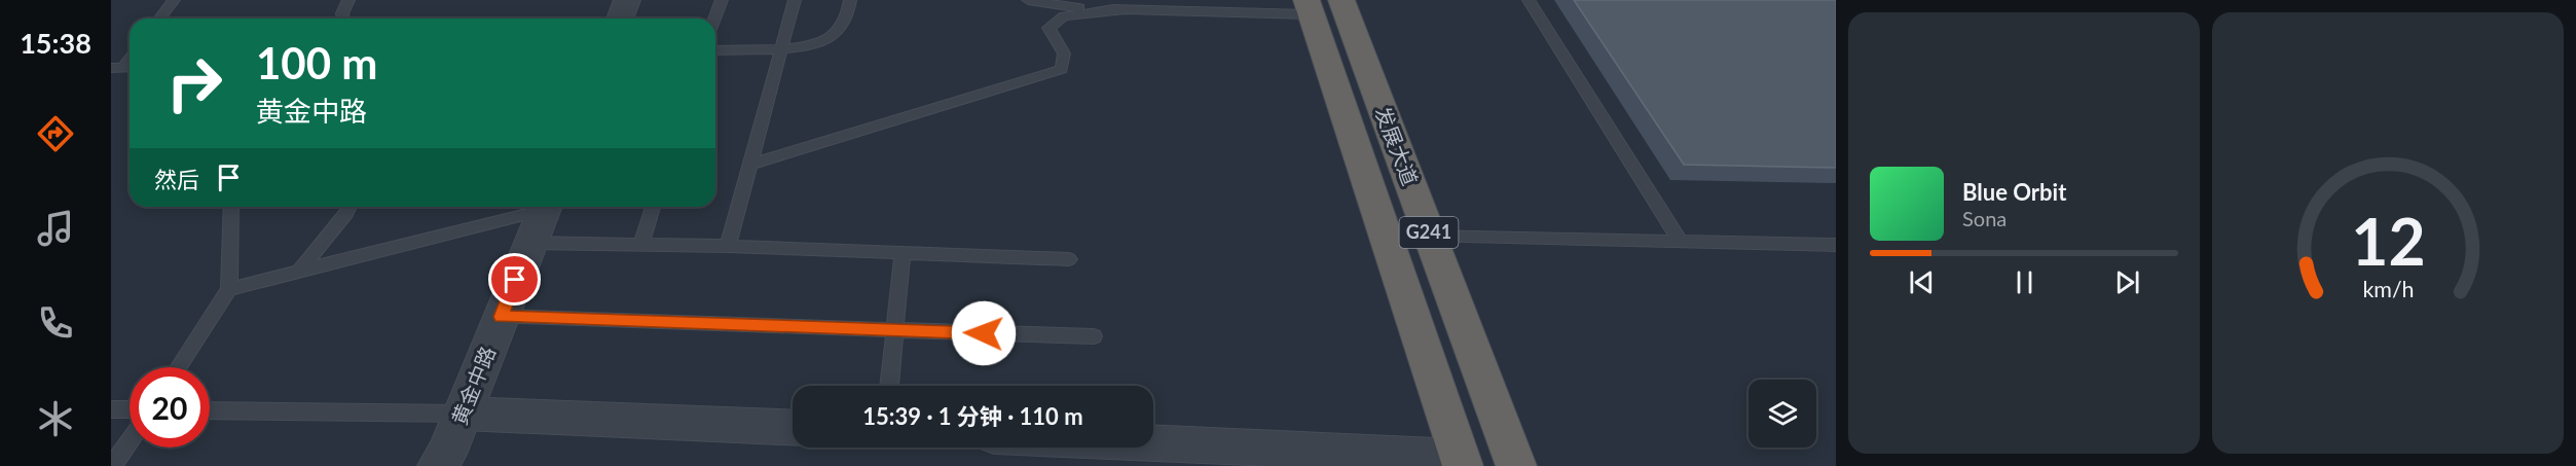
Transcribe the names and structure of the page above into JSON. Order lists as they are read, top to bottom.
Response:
{
  "streets": {
    "highway": ["发展大道", "G241"],
    "street": ["黄金中路"]
  },
  "page": {
    "tabs": "15:38",
    "turn": ["100 m", "黄金中路"],
    "then": "然后",
    "song": ["Blue Orbit", "Sona"],
    "limit": "20",
    "trip": "15:39 · 1 分钟 · 110 m",
    "gauge": ["12", "km/h"]
  }
}
